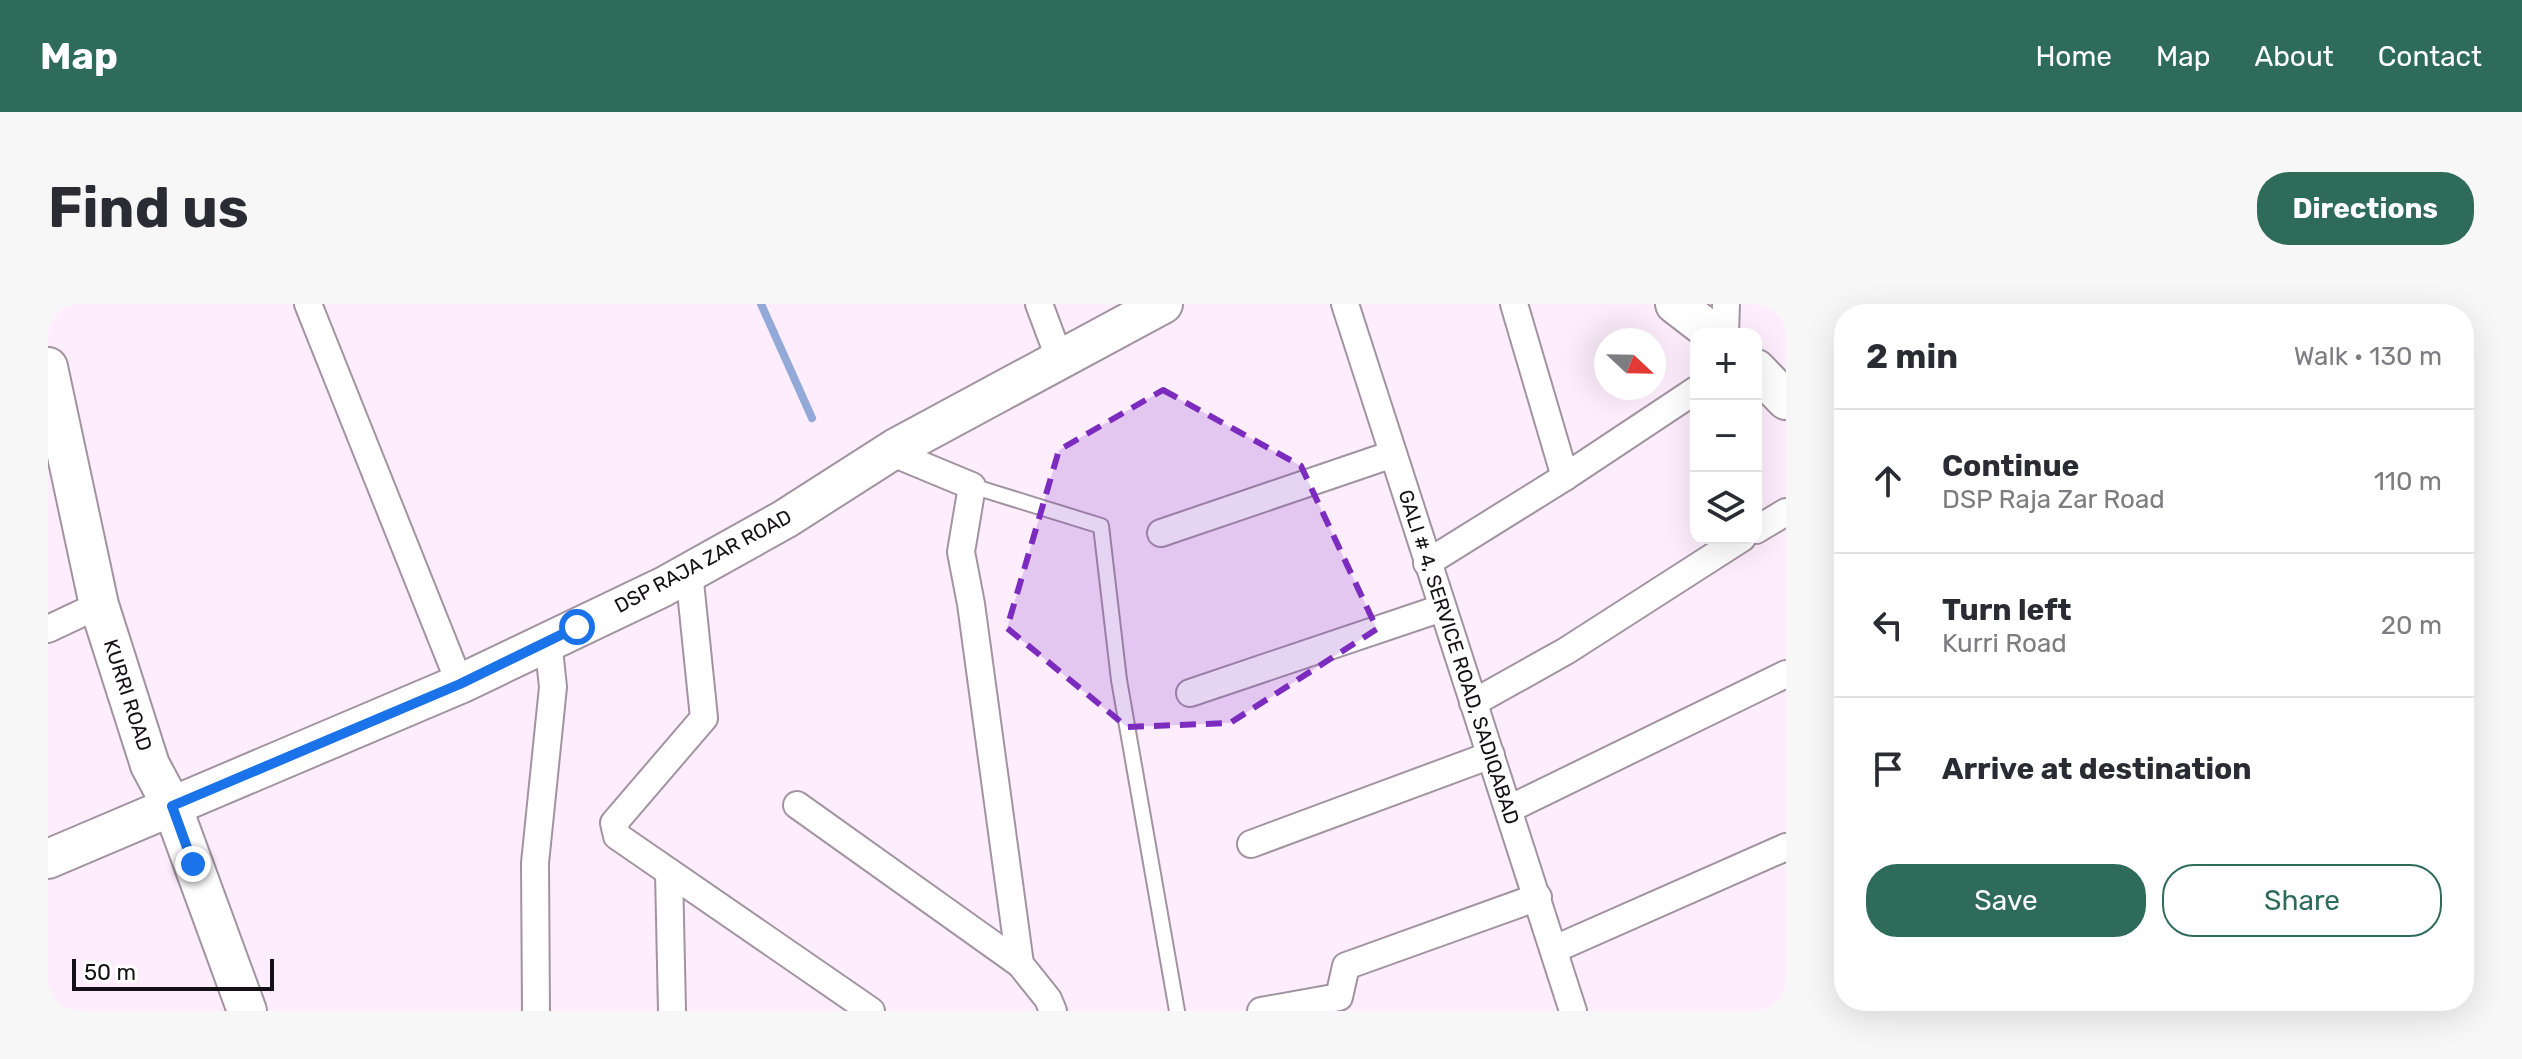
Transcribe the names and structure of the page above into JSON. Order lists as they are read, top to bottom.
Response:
{
  "streets": {
    "street": ["DSP RAJA ZAR ROAD", "GALI # 4, SERVICE ROAD, SADIQABAD", "KURRI ROAD"]
  },
  "crossings": [
    ["DSP RAJA ZAR ROAD", "KURRI ROAD"]
  ],
  "scale_bar": "50 m",
  "north": "right",
  "page": {
    "header": "Map",
    "nav": [
      "Home",
      "Map",
      "About",
      "Contact"
    ],
    "buttons": [
      "Directions",
      ["Save", "Share"]
    ],
    "title": "Find us",
    "heading": ["2 min", "Walk · 130 m"],
    "map_buttons": ["+", "−"],
    "list": [
      ["Continue", "DSP Raja Zar Road", "110 m"],
      ["Turn left", "Kurri Road", "20 m"],
      "Arrive at destination"
    ],
    "scale": "50 m"
  }
}
